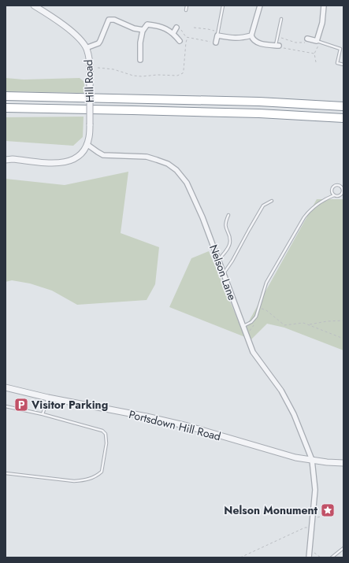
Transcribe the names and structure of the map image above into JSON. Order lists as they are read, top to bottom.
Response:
{
  "streets": {
    "street": ["Hill Road", "Nelson Lane", "Portsdown Hill Road"]
  },
  "crossings": [
    ["Hill Road", "Nelson Lane"],
    ["Nelson Lane", "Portsdown Hill Road"]
  ],
  "places": {
    "parking": ["Visitor Parking"],
    "place": ["Nelson Monument"]
  }
}
